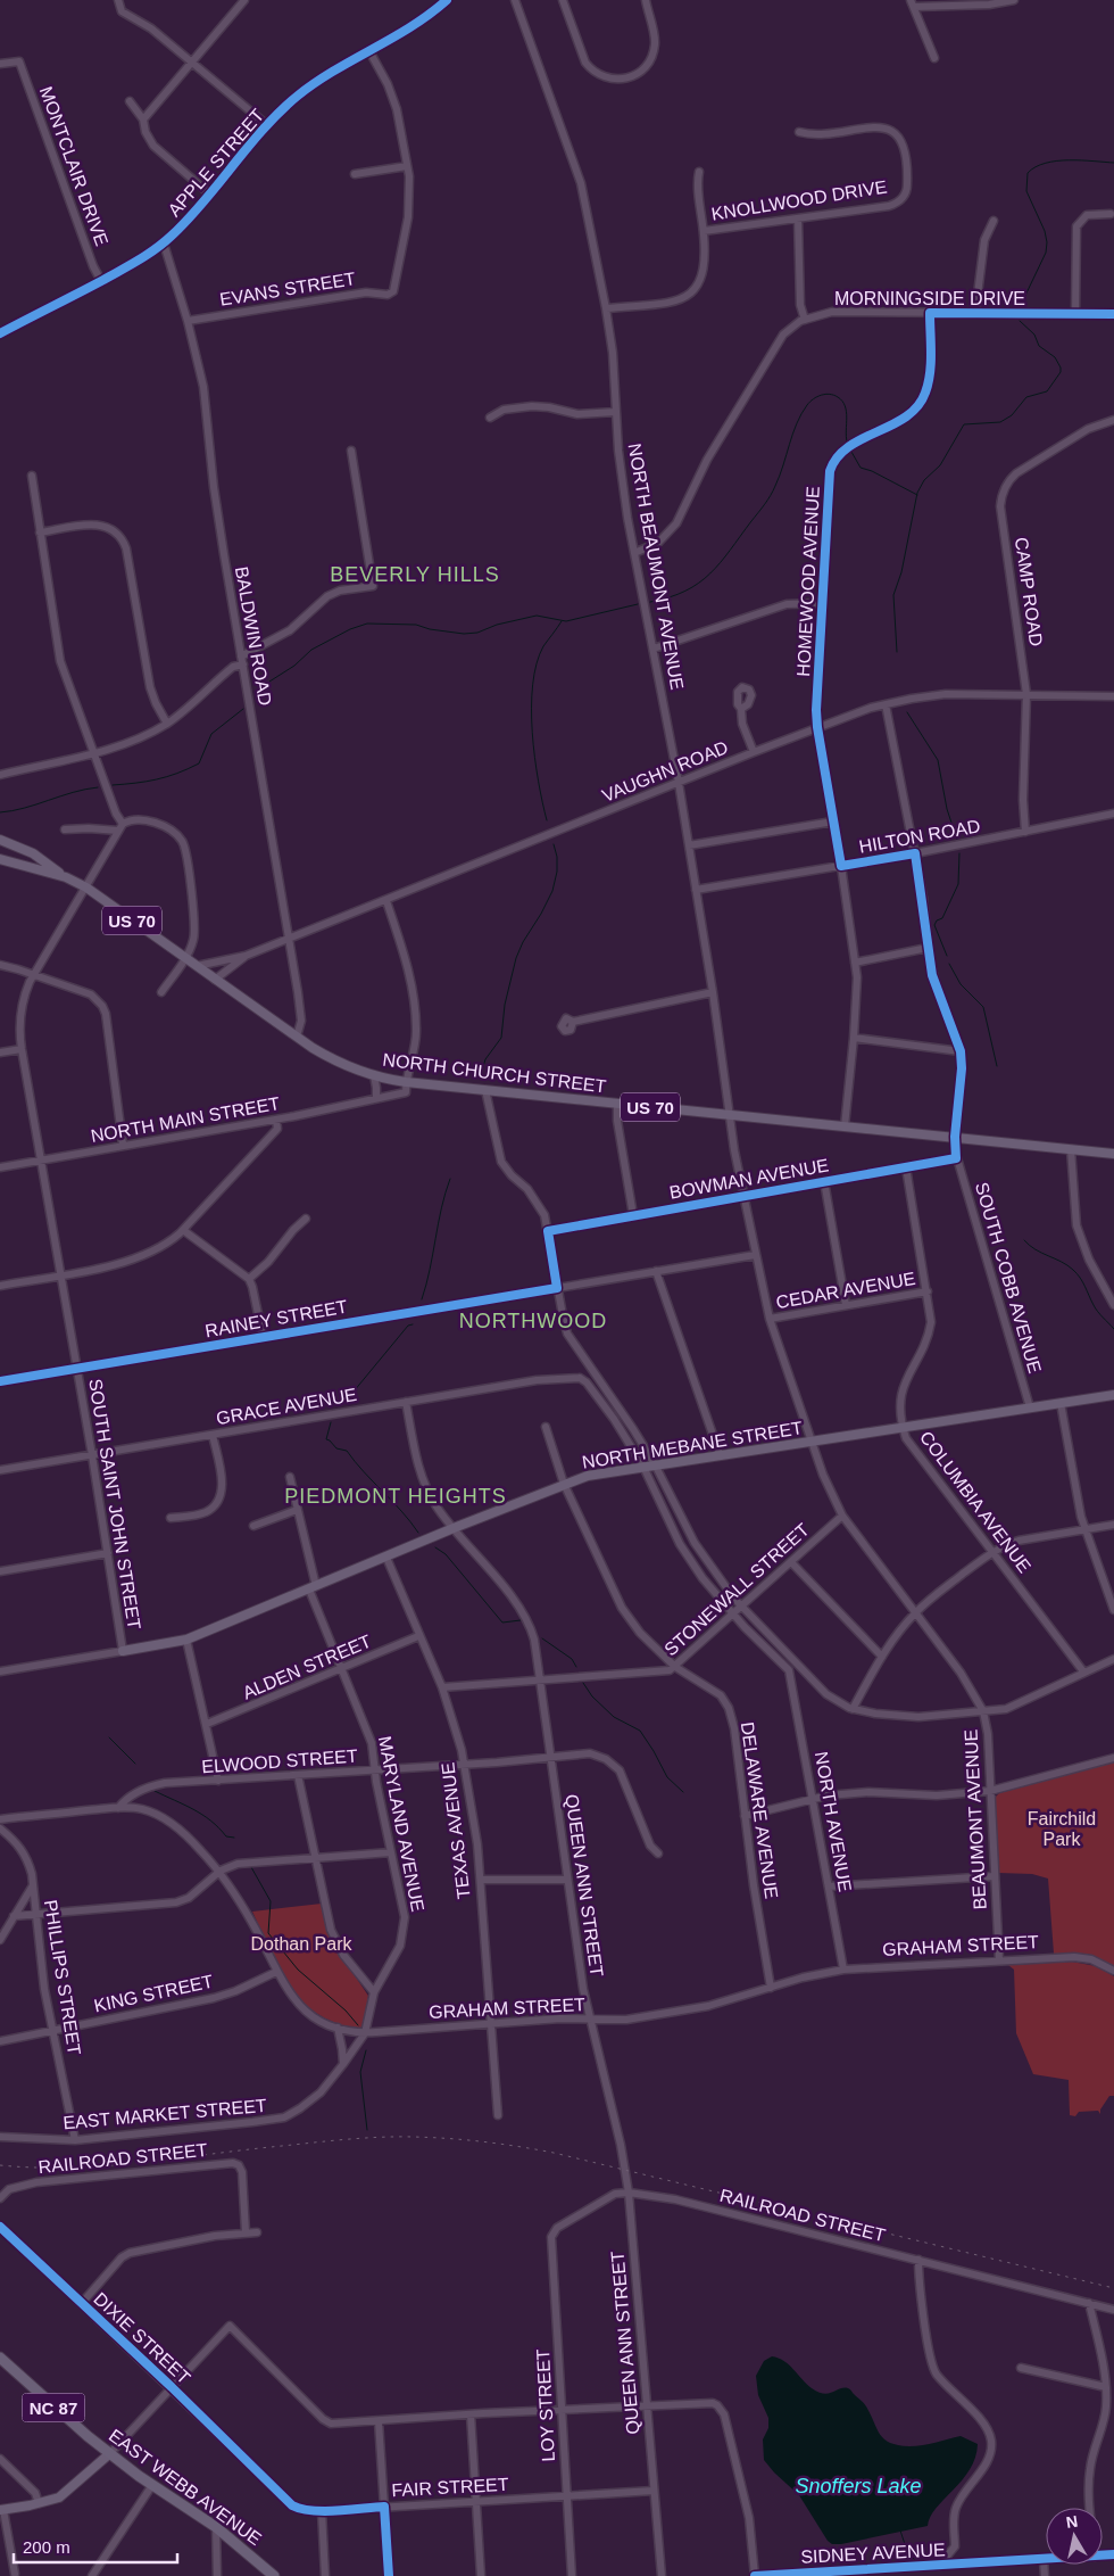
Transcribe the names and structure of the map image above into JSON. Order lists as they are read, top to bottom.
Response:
{
  "streets": {
    "highway": ["NC 87", "EAST WEBB AVENUE"],
    "main road": ["US 70", "NORTH CHURCH STREET", "NORTH MEBANE STREET"],
    "street": [
      "APPLE STREET",
      "MONTCLAIR DRIVE",
      "KNOLLWOOD DRIVE",
      "EVANS STREET",
      "MORNINGSIDE DRIVE",
      "NORTH BEAUMONT AVENUE",
      "HOMEWOOD AVENUE",
      "CAMP ROAD",
      "BALDWIN ROAD",
      "VAUGHN ROAD",
      "HILTON ROAD",
      "NORTH MAIN STREET",
      "BOWMAN AVENUE",
      "SOUTH COBB AVENUE",
      "CEDAR AVENUE",
      "RAINEY STREET",
      "GRACE AVENUE",
      "COLUMBIA AVENUE",
      "SOUTH SAINT JOHN STREET",
      "STONEWALL STREET",
      "ALDEN STREET",
      "ELWOOD STREET",
      "DELAWARE AVENUE",
      "BEAUMONT AVENUE",
      "NORTH AVENUE",
      "MARYLAND AVENUE",
      "TEXAS AVENUE",
      "QUEEN ANN STREET",
      "GRAHAM STREET",
      "PHILLIPS STREET",
      "KING STREET",
      "EAST MARKET STREET",
      "RAILROAD STREET",
      "DIXIE STREET",
      "LOY STREET",
      "FAIR STREET",
      "SIDNEY AVENUE"
    ]
  },
  "crossings": [
    ["APPLE STREET", "MONTCLAIR DRIVE"],
    ["APPLE STREET", "BALDWIN ROAD"],
    ["EVANS STREET", "BALDWIN ROAD"],
    ["MORNINGSIDE DRIVE", "NORTH BEAUMONT AVENUE"],
    ["MORNINGSIDE DRIVE", "HOMEWOOD AVENUE"],
    ["NORTH BEAUMONT AVENUE", "VAUGHN ROAD"],
    ["NORTH BEAUMONT AVENUE", "HILTON ROAD"],
    ["NORTH BEAUMONT AVENUE", "NORTH CHURCH STREET"],
    ["NORTH BEAUMONT AVENUE", "BOWMAN AVENUE"],
    ["NORTH BEAUMONT AVENUE", "CEDAR AVENUE"],
    ["NORTH BEAUMONT AVENUE", "RAINEY STREET"],
    ["NORTH BEAUMONT AVENUE", "NORTH MEBANE STREET"],
    ["NORTH BEAUMONT AVENUE", "STONEWALL STREET"],
    ["NORTH BEAUMONT AVENUE", "BEAUMONT AVENUE"],
    ["HOMEWOOD AVENUE", "VAUGHN ROAD"],
    ["HOMEWOOD AVENUE", "HILTON ROAD"],
    ["HOMEWOOD AVENUE", "NORTH CHURCH STREET"],
    ["CAMP ROAD", "VAUGHN ROAD"],
    ["CAMP ROAD", "HILTON ROAD"],
    ["BALDWIN ROAD", "VAUGHN ROAD"],
    ["BALDWIN ROAD", "NORTH CHURCH STREET"],
    ["VAUGHN ROAD", "NORTH CHURCH STREET"],
    ["US 70", "NORTH CHURCH STREET"],
    ["NORTH CHURCH STREET", "NORTH MAIN STREET"],
    ["NORTH CHURCH STREET", "SOUTH COBB AVENUE"],
    ["NORTH CHURCH STREET", "SOUTH SAINT JOHN STREET"],
    ["NORTH MAIN STREET", "SOUTH SAINT JOHN STREET"],
    ["BOWMAN AVENUE", "SOUTH COBB AVENUE"],
    ["BOWMAN AVENUE", "COLUMBIA AVENUE"],
    ["SOUTH COBB AVENUE", "NORTH MEBANE STREET"],
    ["CEDAR AVENUE", "COLUMBIA AVENUE"],
    ["RAINEY STREET", "SOUTH SAINT JOHN STREET"],
    ["GRACE AVENUE", "SOUTH SAINT JOHN STREET"],
    ["GRACE AVENUE", "QUEEN ANN STREET"],
    ["NORTH MEBANE STREET", "COLUMBIA AVENUE"],
    ["NORTH MEBANE STREET", "SOUTH SAINT JOHN STREET"],
    ["NORTH MEBANE STREET", "DELAWARE AVENUE"],
    ["NORTH MEBANE STREET", "MARYLAND AVENUE"],
    ["NORTH MEBANE STREET", "TEXAS AVENUE"],
    ["NORTH MEBANE STREET", "QUEEN ANN STREET"],
    ["STONEWALL STREET", "DELAWARE AVENUE"],
    ["STONEWALL STREET", "TEXAS AVENUE"],
    ["STONEWALL STREET", "QUEEN ANN STREET"],
    ["ALDEN STREET", "MARYLAND AVENUE"],
    ["ALDEN STREET", "TEXAS AVENUE"],
    ["ELWOOD STREET", "MARYLAND AVENUE"],
    ["ELWOOD STREET", "TEXAS AVENUE"],
    ["ELWOOD STREET", "QUEEN ANN STREET"],
    ["ELWOOD STREET", "GRAHAM STREET"],
    ["DELAWARE AVENUE", "GRAHAM STREET"],
    ["BEAUMONT AVENUE", "GRAHAM STREET"],
    ["NORTH AVENUE", "GRAHAM STREET"],
    ["MARYLAND AVENUE", "GRAHAM STREET"],
    ["MARYLAND AVENUE", "EAST MARKET STREET"],
    ["TEXAS AVENUE", "GRAHAM STREET"],
    ["QUEEN ANN STREET", "GRAHAM STREET"],
    ["QUEEN ANN STREET", "RAILROAD STREET"],
    ["QUEEN ANN STREET", "LOY STREET"],
    ["QUEEN ANN STREET", "FAIR STREET"],
    ["GRAHAM STREET", "KING STREET"],
    ["GRAHAM STREET", "EAST MARKET STREET"],
    ["PHILLIPS STREET", "KING STREET"],
    ["PHILLIPS STREET", "EAST MARKET STREET"],
    ["RAILROAD STREET", "LOY STREET"],
    ["DIXIE STREET", "FAIR STREET"],
    ["LOY STREET", "FAIR STREET"]
  ],
  "districts": ["BEVERLY HILLS", "NORTHWOOD", "PIEDMONT HEIGHTS"],
  "water": ["Snoffers Lake"],
  "parks": ["Fairchild Park", "Dothan Park"],
  "scale_bar": "200 m",
  "north": "top"
}
